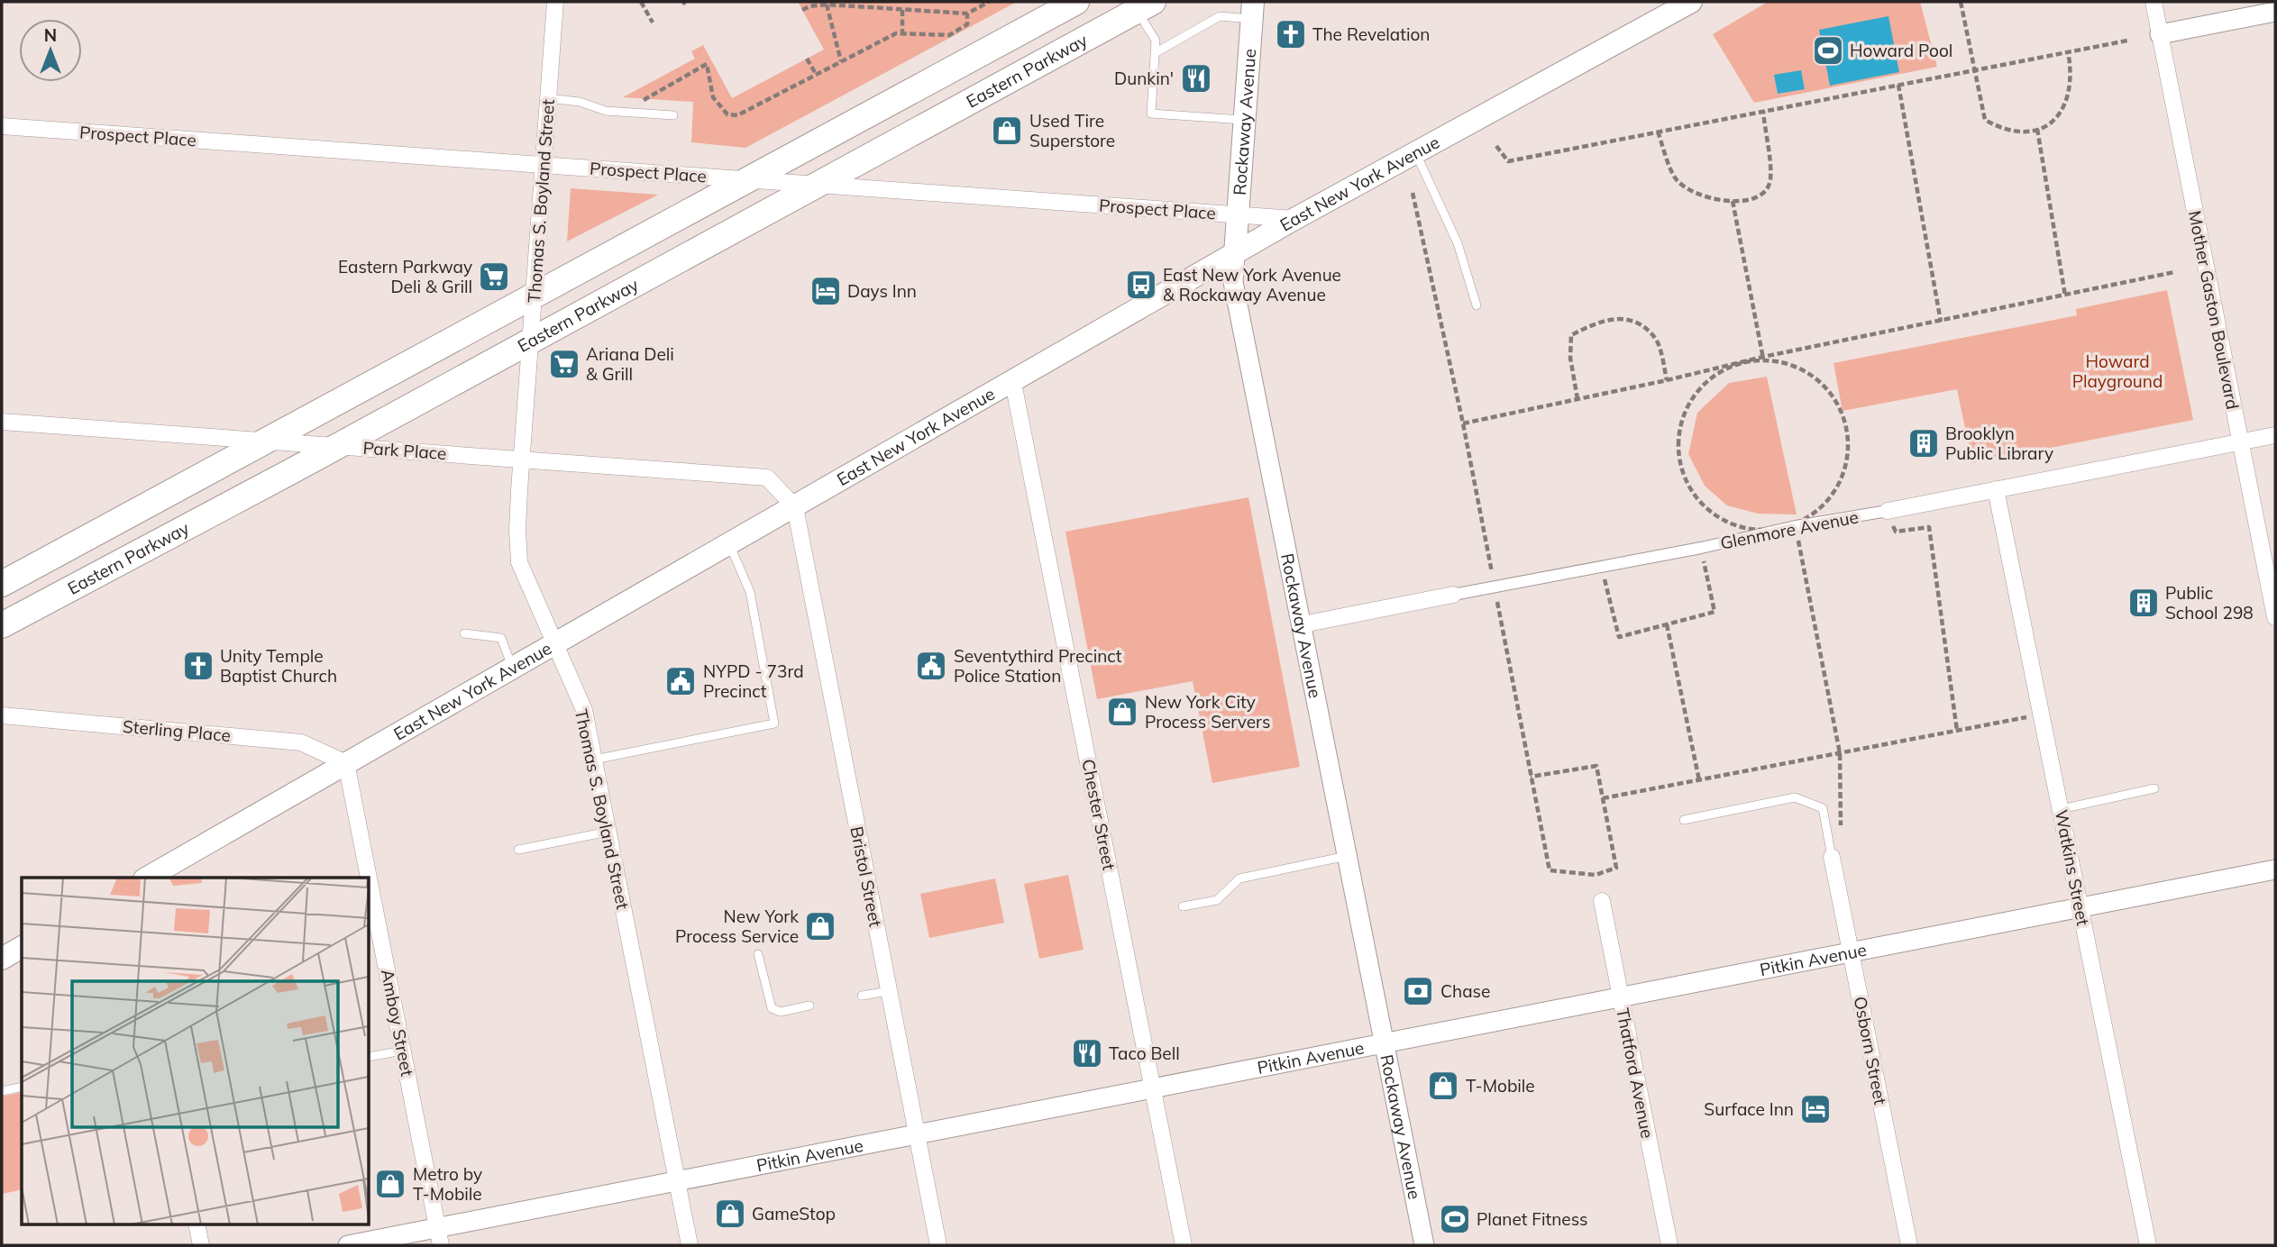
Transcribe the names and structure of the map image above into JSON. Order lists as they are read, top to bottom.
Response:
{
  "streets": {
    "main road": ["Eastern Parkway", "Rockaway Avenue", "East New York Avenue"],
    "street": [
      "Prospect Place",
      "Thomas S. Boyland Street",
      "Mother Gaston Boulevard",
      "Park Place",
      "Glenmore Avenue",
      "Sterling Place",
      "Chester Street",
      "Watkins Street",
      "Bristol Street",
      "Pitkin Avenue",
      "Amboy Street",
      "Osborn Street",
      "Thatford Avenue"
    ]
  },
  "crossings": [
    ["Eastern Parkway", "Prospect Place"],
    ["Eastern Parkway", "Thomas S. Boyland Street"],
    ["Eastern Parkway", "Park Place"],
    ["Rockaway Avenue", "Prospect Place"],
    ["Rockaway Avenue", "East New York Avenue"],
    ["Rockaway Avenue", "Glenmore Avenue"],
    ["Rockaway Avenue", "Pitkin Avenue"],
    ["Prospect Place", "East New York Avenue"],
    ["Prospect Place", "Thomas S. Boyland Street"],
    ["East New York Avenue", "Thomas S. Boyland Street"],
    ["East New York Avenue", "Park Place"],
    ["East New York Avenue", "Sterling Place"],
    ["East New York Avenue", "Chester Street"],
    ["East New York Avenue", "Bristol Street"],
    ["East New York Avenue", "Amboy Street"],
    ["Thomas S. Boyland Street", "Park Place"],
    ["Thomas S. Boyland Street", "Pitkin Avenue"],
    ["Mother Gaston Boulevard", "Glenmore Avenue"],
    ["Park Place", "Bristol Street"],
    ["Glenmore Avenue", "Watkins Street"],
    ["Sterling Place", "Amboy Street"],
    ["Chester Street", "Pitkin Avenue"],
    ["Watkins Street", "Pitkin Avenue"],
    ["Bristol Street", "Pitkin Avenue"],
    ["Pitkin Avenue", "Amboy Street"],
    ["Pitkin Avenue", "Osborn Street"],
    ["Pitkin Avenue", "Thatford Avenue"]
  ],
  "parks": ["Howard Playground"],
  "places": {
    "church": ["The Revelation", "Unity Temple Baptist Church"],
    "sports": ["Howard Pool", "Planet Fitness"],
    "restaurant": ["Dunkin'", "Taco Bell"],
    "shop": [
      "Used Tire Superstore",
      "New York City Process Servers",
      "New York Process Service",
      "T-Mobile",
      "Metro by T-Mobile",
      "GameStop"
    ],
    "supermarket": ["Eastern Parkway Deli & Grill", "Ariana Deli & Grill"],
    "bus stop": ["East New York Avenue & Rockaway Avenue"],
    "hotel": ["Days Inn", "Surface Inn"],
    "building": ["Brooklyn Public Library", "Public School 298"],
    "public building": ["Seventythird Precinct Police Station", "NYPD - 73rd Precinct"],
    "bank": ["Chase"]
  },
  "north": "top"
}
